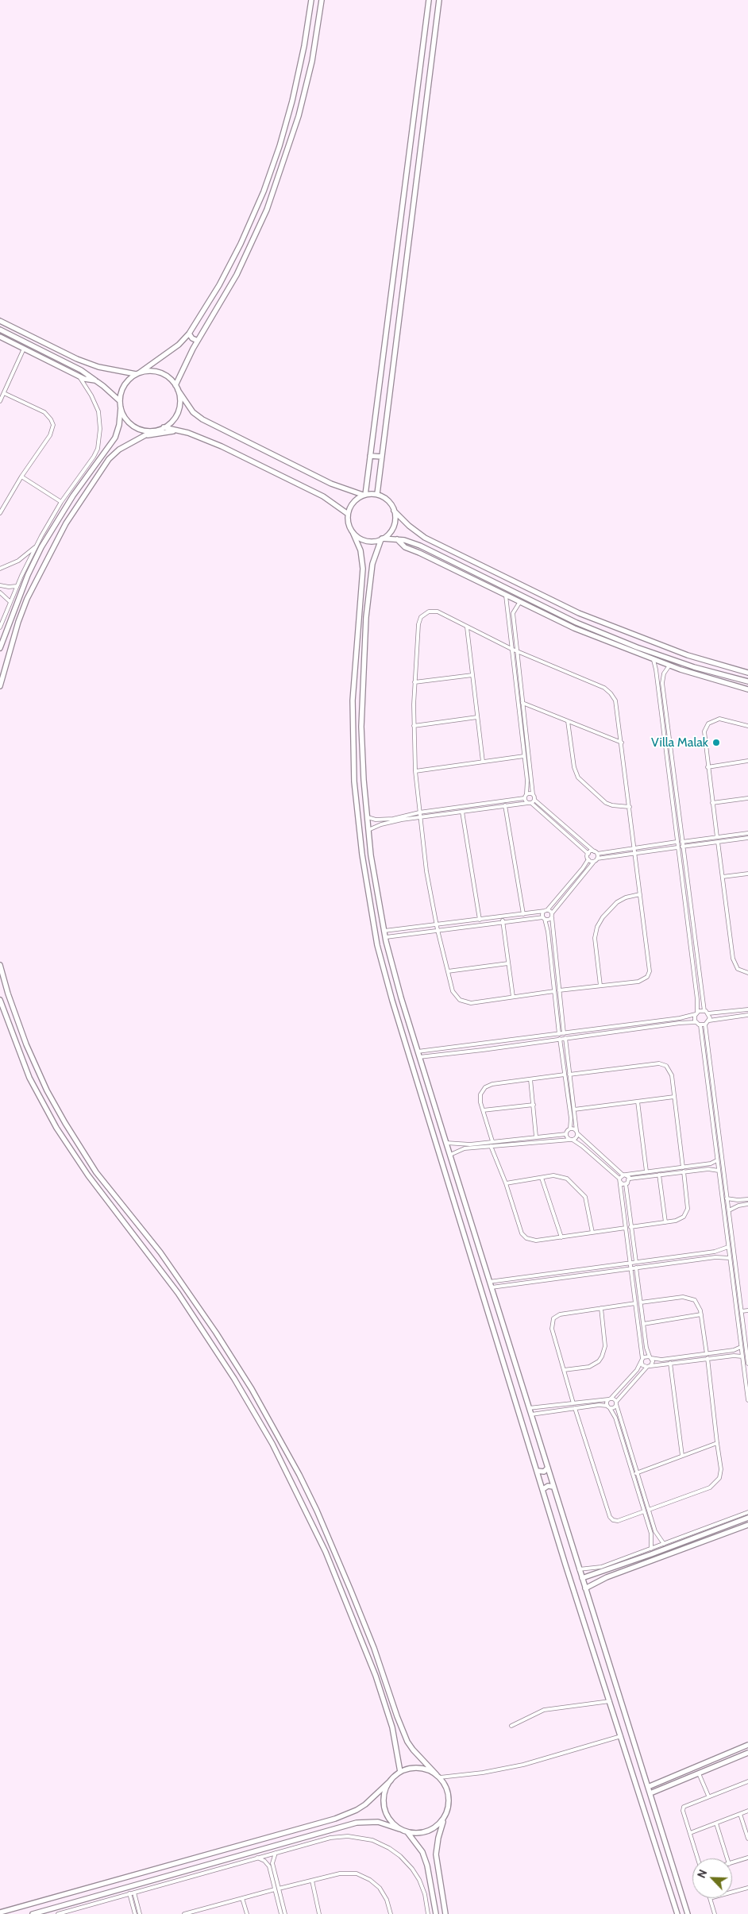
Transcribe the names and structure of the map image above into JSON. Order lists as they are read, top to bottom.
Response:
{
  "places": ["Villa Malak"],
  "north": "top left"
}
